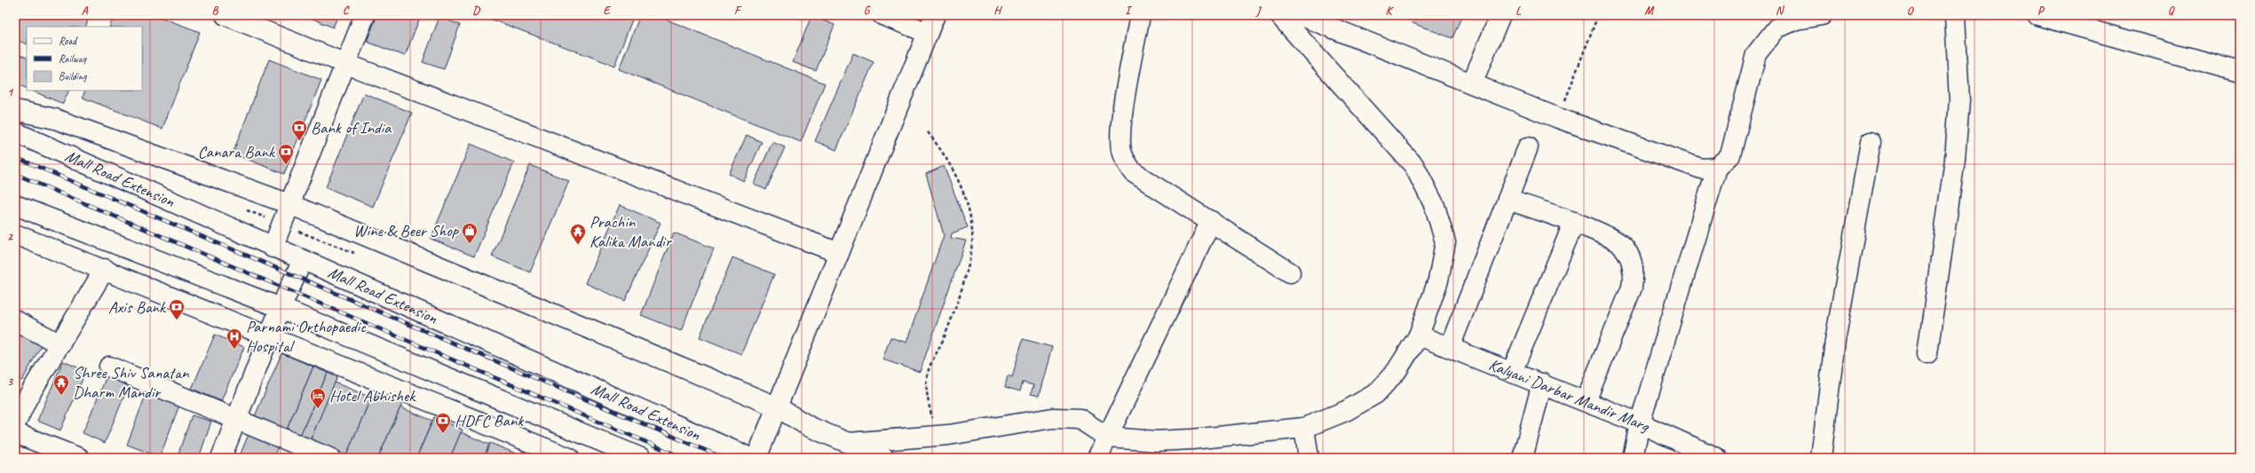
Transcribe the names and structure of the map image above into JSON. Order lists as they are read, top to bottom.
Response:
{
  "streets": {
    "street": ["Mall Road Extension", "Kalyani Darbar Mandir Marg"]
  },
  "places": {
    "bank": [
      "Bank of India",
      "Canara Bank",
      "Axis Bank",
      "HDFC Bank"
    ],
    "shop": ["Wine & Beer Shop"],
    "temple": ["Prachin Kalika Mandir", "Shree Shiv Sanatan Dharm Mandir"],
    "hospital": ["Parnami Orthopaedic Hospital"],
    "hotel": ["Hotel Abhishek"]
  },
  "legend": ["Road", "Railway", "Building"],
  "grid": {
    "columns": [
      "A",
      "B",
      "C",
      "D",
      "E",
      "F",
      "G",
      "H",
      "I",
      "J",
      "K",
      "L",
      "M",
      "N",
      "O",
      "P",
      "Q"
    ],
    "rows": ["1", "2", "3"]
  }
}
